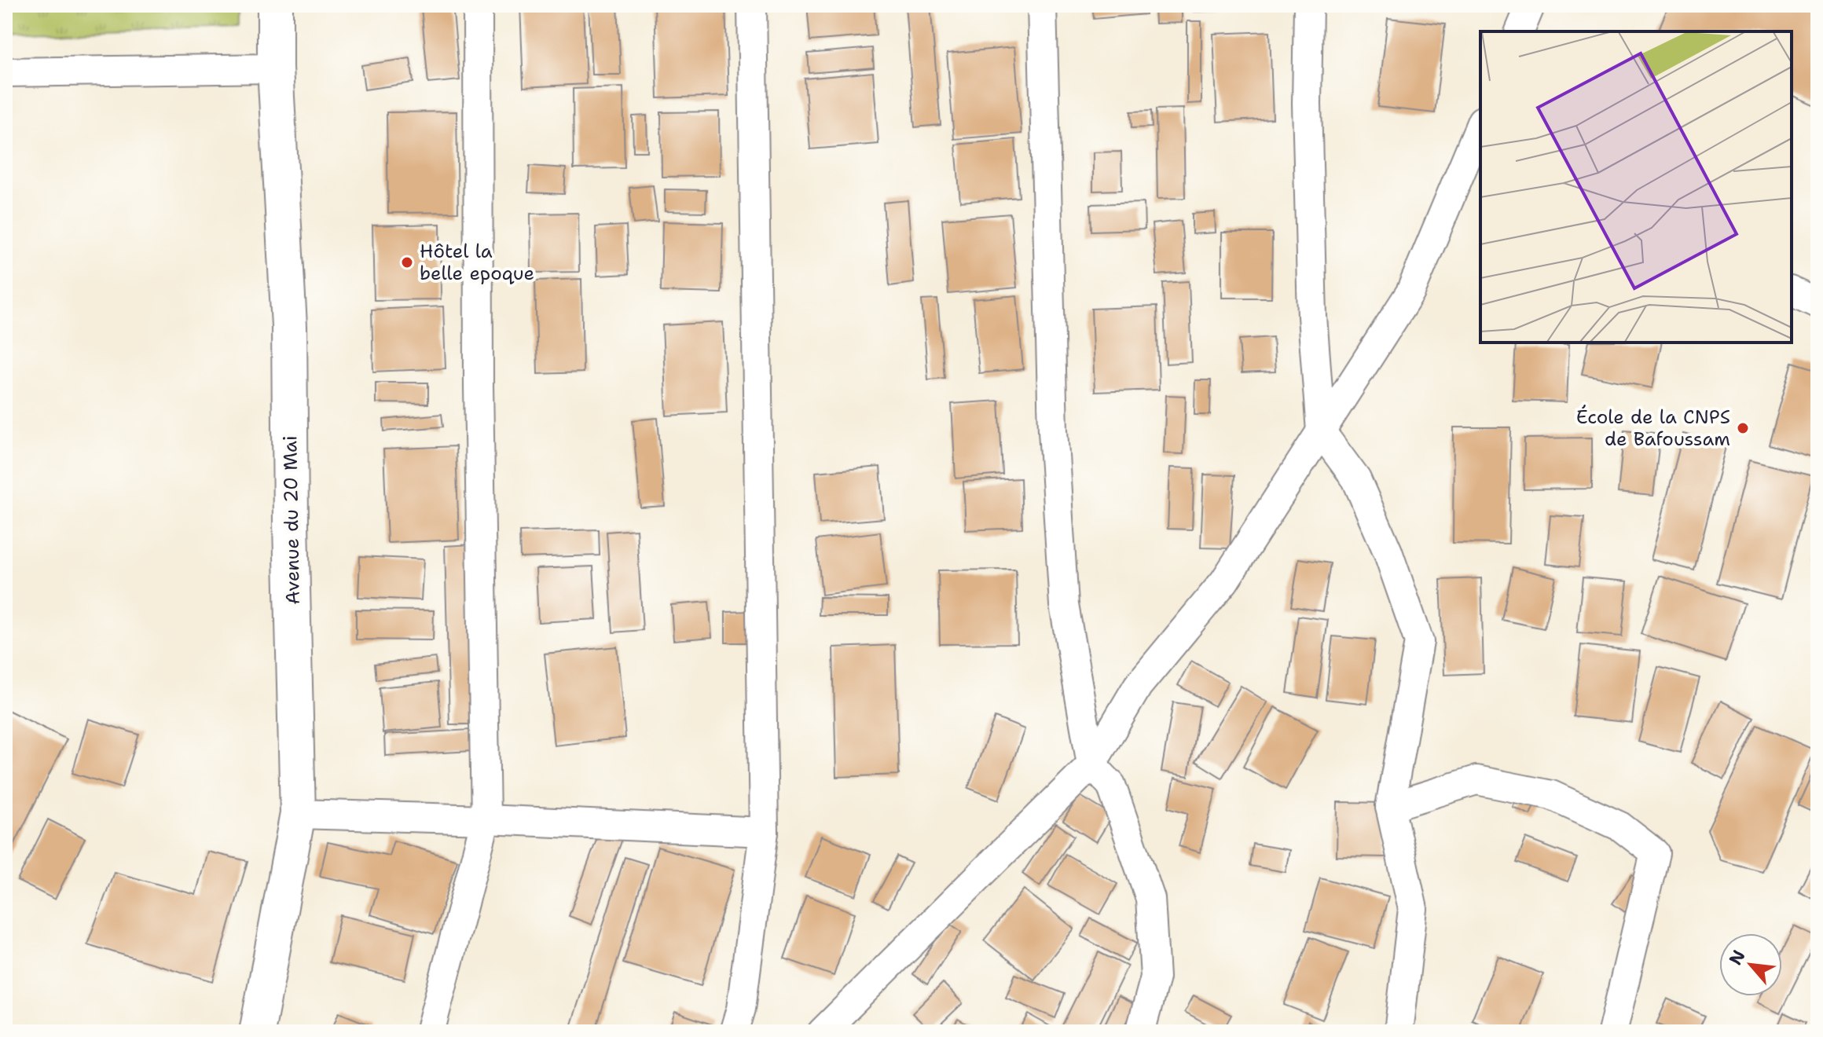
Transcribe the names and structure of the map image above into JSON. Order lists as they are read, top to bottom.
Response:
{
  "streets": {
    "main road": ["Avenue du 20 Mai"]
  },
  "places": ["Hôtel la belle epoque", "École de la CNPS de Bafoussam"],
  "north": "top left"
}
